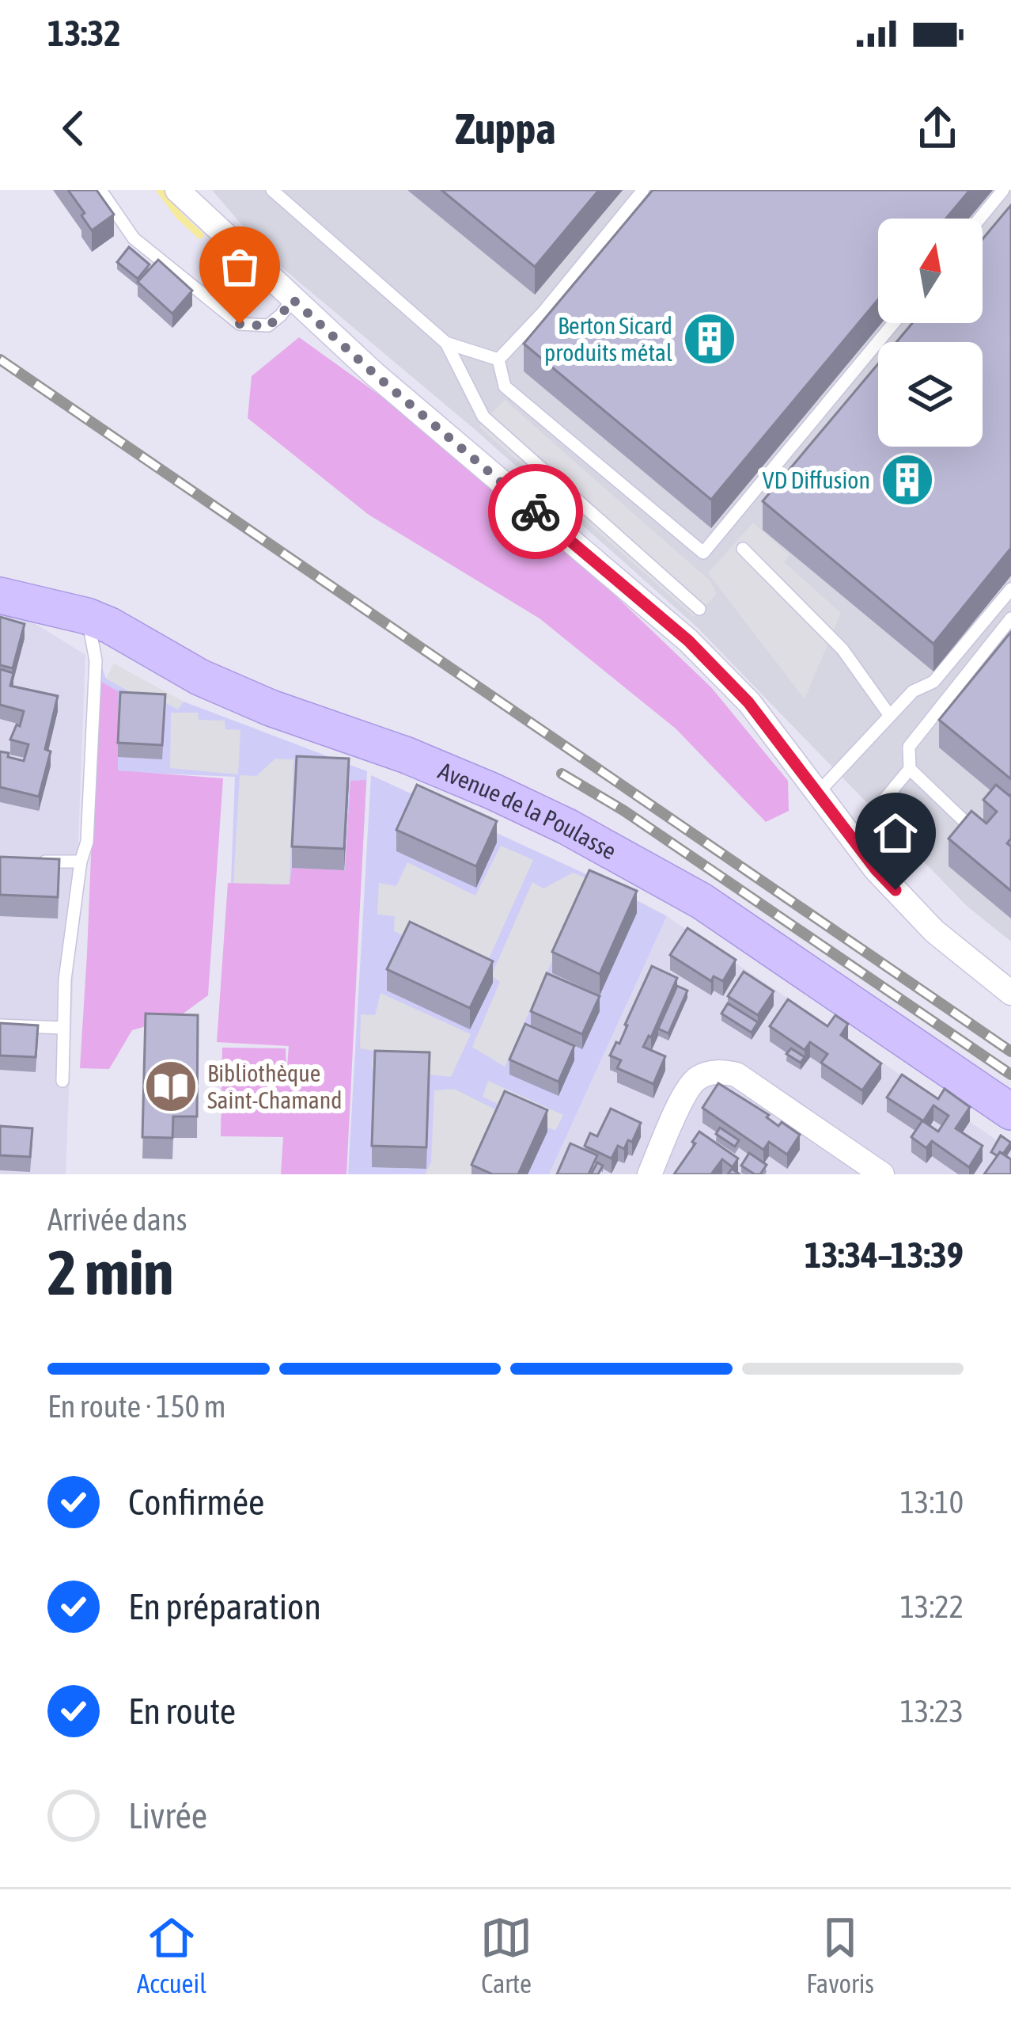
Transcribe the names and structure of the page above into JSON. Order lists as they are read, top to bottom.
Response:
{
  "streets": {
    "street": ["Avenue de la Poulasse"]
  },
  "places": {
    "building": ["Berton Sicard produits métal", "VD Diffusion"],
    "library": ["Bibliothèque Saint-Chamand"]
  },
  "north": "top",
  "page": {
    "status": "13:32",
    "header": "Zuppa",
    "heading": ["2 min", "Arrivée dans", "13:34–13:39"],
    "bar": "En route · 150 m",
    "list": [
      ["Confirmée", "13:10"],
      ["En préparation", "13:22"],
      ["En route", "13:23"],
      "Livrée"
    ],
    "tabs": ["Accueil", "Carte", "Favoris"]
  }
}
